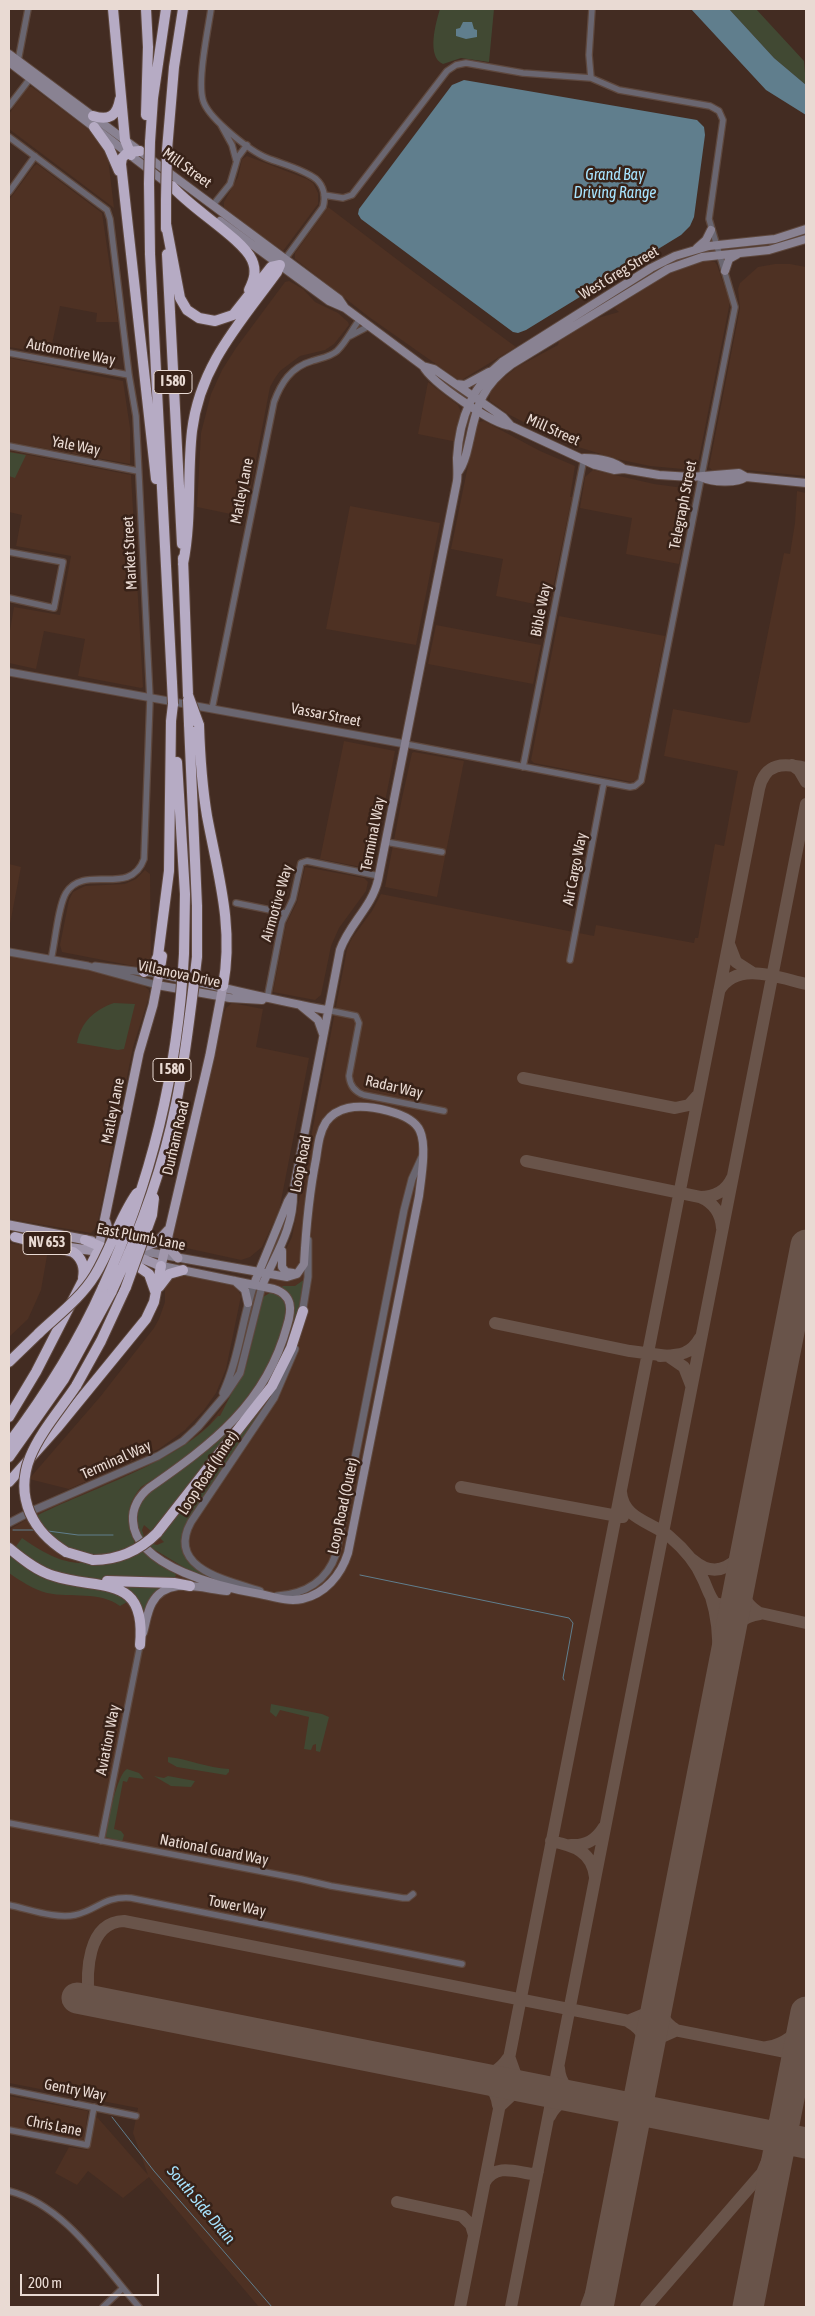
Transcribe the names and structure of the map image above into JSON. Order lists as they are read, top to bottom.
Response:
{
  "streets": {
    "highway": ["I 580"],
    "main road": [
      "Mill Street",
      "West Greg Street",
      "Matley Lane",
      "Terminal Way",
      "Villanova Drive",
      "Durham Road",
      "Loop Road",
      "East Plumb Lane",
      "NV 653",
      "Loop Road (Outer)"
    ],
    "street": [
      "Automotive Way",
      "Yale Way",
      "Telegraph Street",
      "Market Street",
      "Bible Way",
      "Vassar Street",
      "Air Cargo Way",
      "Airmotive Way",
      "Radar Way",
      "Loop Road (Inner)",
      "Aviation Way",
      "National Guard Way",
      "Tower Way",
      "Gentry Way",
      "Chris Lane"
    ]
  },
  "crossings": [
    ["Mill Street", "West Greg Street"],
    ["Mill Street", "Matley Lane"],
    ["Mill Street", "Telegraph Street"],
    ["Mill Street", "Bible Way"],
    ["Mill Street", "Terminal Way"],
    ["West Greg Street", "Telegraph Street"],
    ["West Greg Street", "Terminal Way"],
    ["Automotive Way", "Market Street"],
    ["Yale Way", "Market Street"],
    ["Matley Lane", "Vassar Street"],
    ["Matley Lane", "Villanova Drive"],
    ["Matley Lane", "East Plumb Lane"],
    ["Telegraph Street", "Vassar Street"],
    ["Market Street", "Vassar Street"],
    ["Market Street", "Villanova Drive"],
    ["Bible Way", "Vassar Street"],
    ["Vassar Street", "Terminal Way"],
    ["Vassar Street", "Air Cargo Way"],
    ["Terminal Way", "Airmotive Way"],
    ["Terminal Way", "Villanova Drive"],
    ["Terminal Way", "Radar Way"],
    ["Terminal Way", "East Plumb Lane"],
    ["Terminal Way", "Loop Road (Outer)"],
    ["Airmotive Way", "Villanova Drive"],
    ["Villanova Drive", "Radar Way"],
    ["Villanova Drive", "Durham Road"],
    ["Durham Road", "East Plumb Lane"],
    ["Loop Road", "Loop Road (Inner)"],
    ["Loop Road", "Loop Road (Outer)"],
    ["East Plumb Lane", "Loop Road (Outer)"],
    ["Loop Road (Inner)", "Loop Road (Outer)"],
    ["Aviation Way", "National Guard Way"],
    ["Gentry Way", "Chris Lane"]
  ],
  "water": ["Grand Bay Driving Range", "South Side Drain"],
  "scale_bar": "200 m"
}
